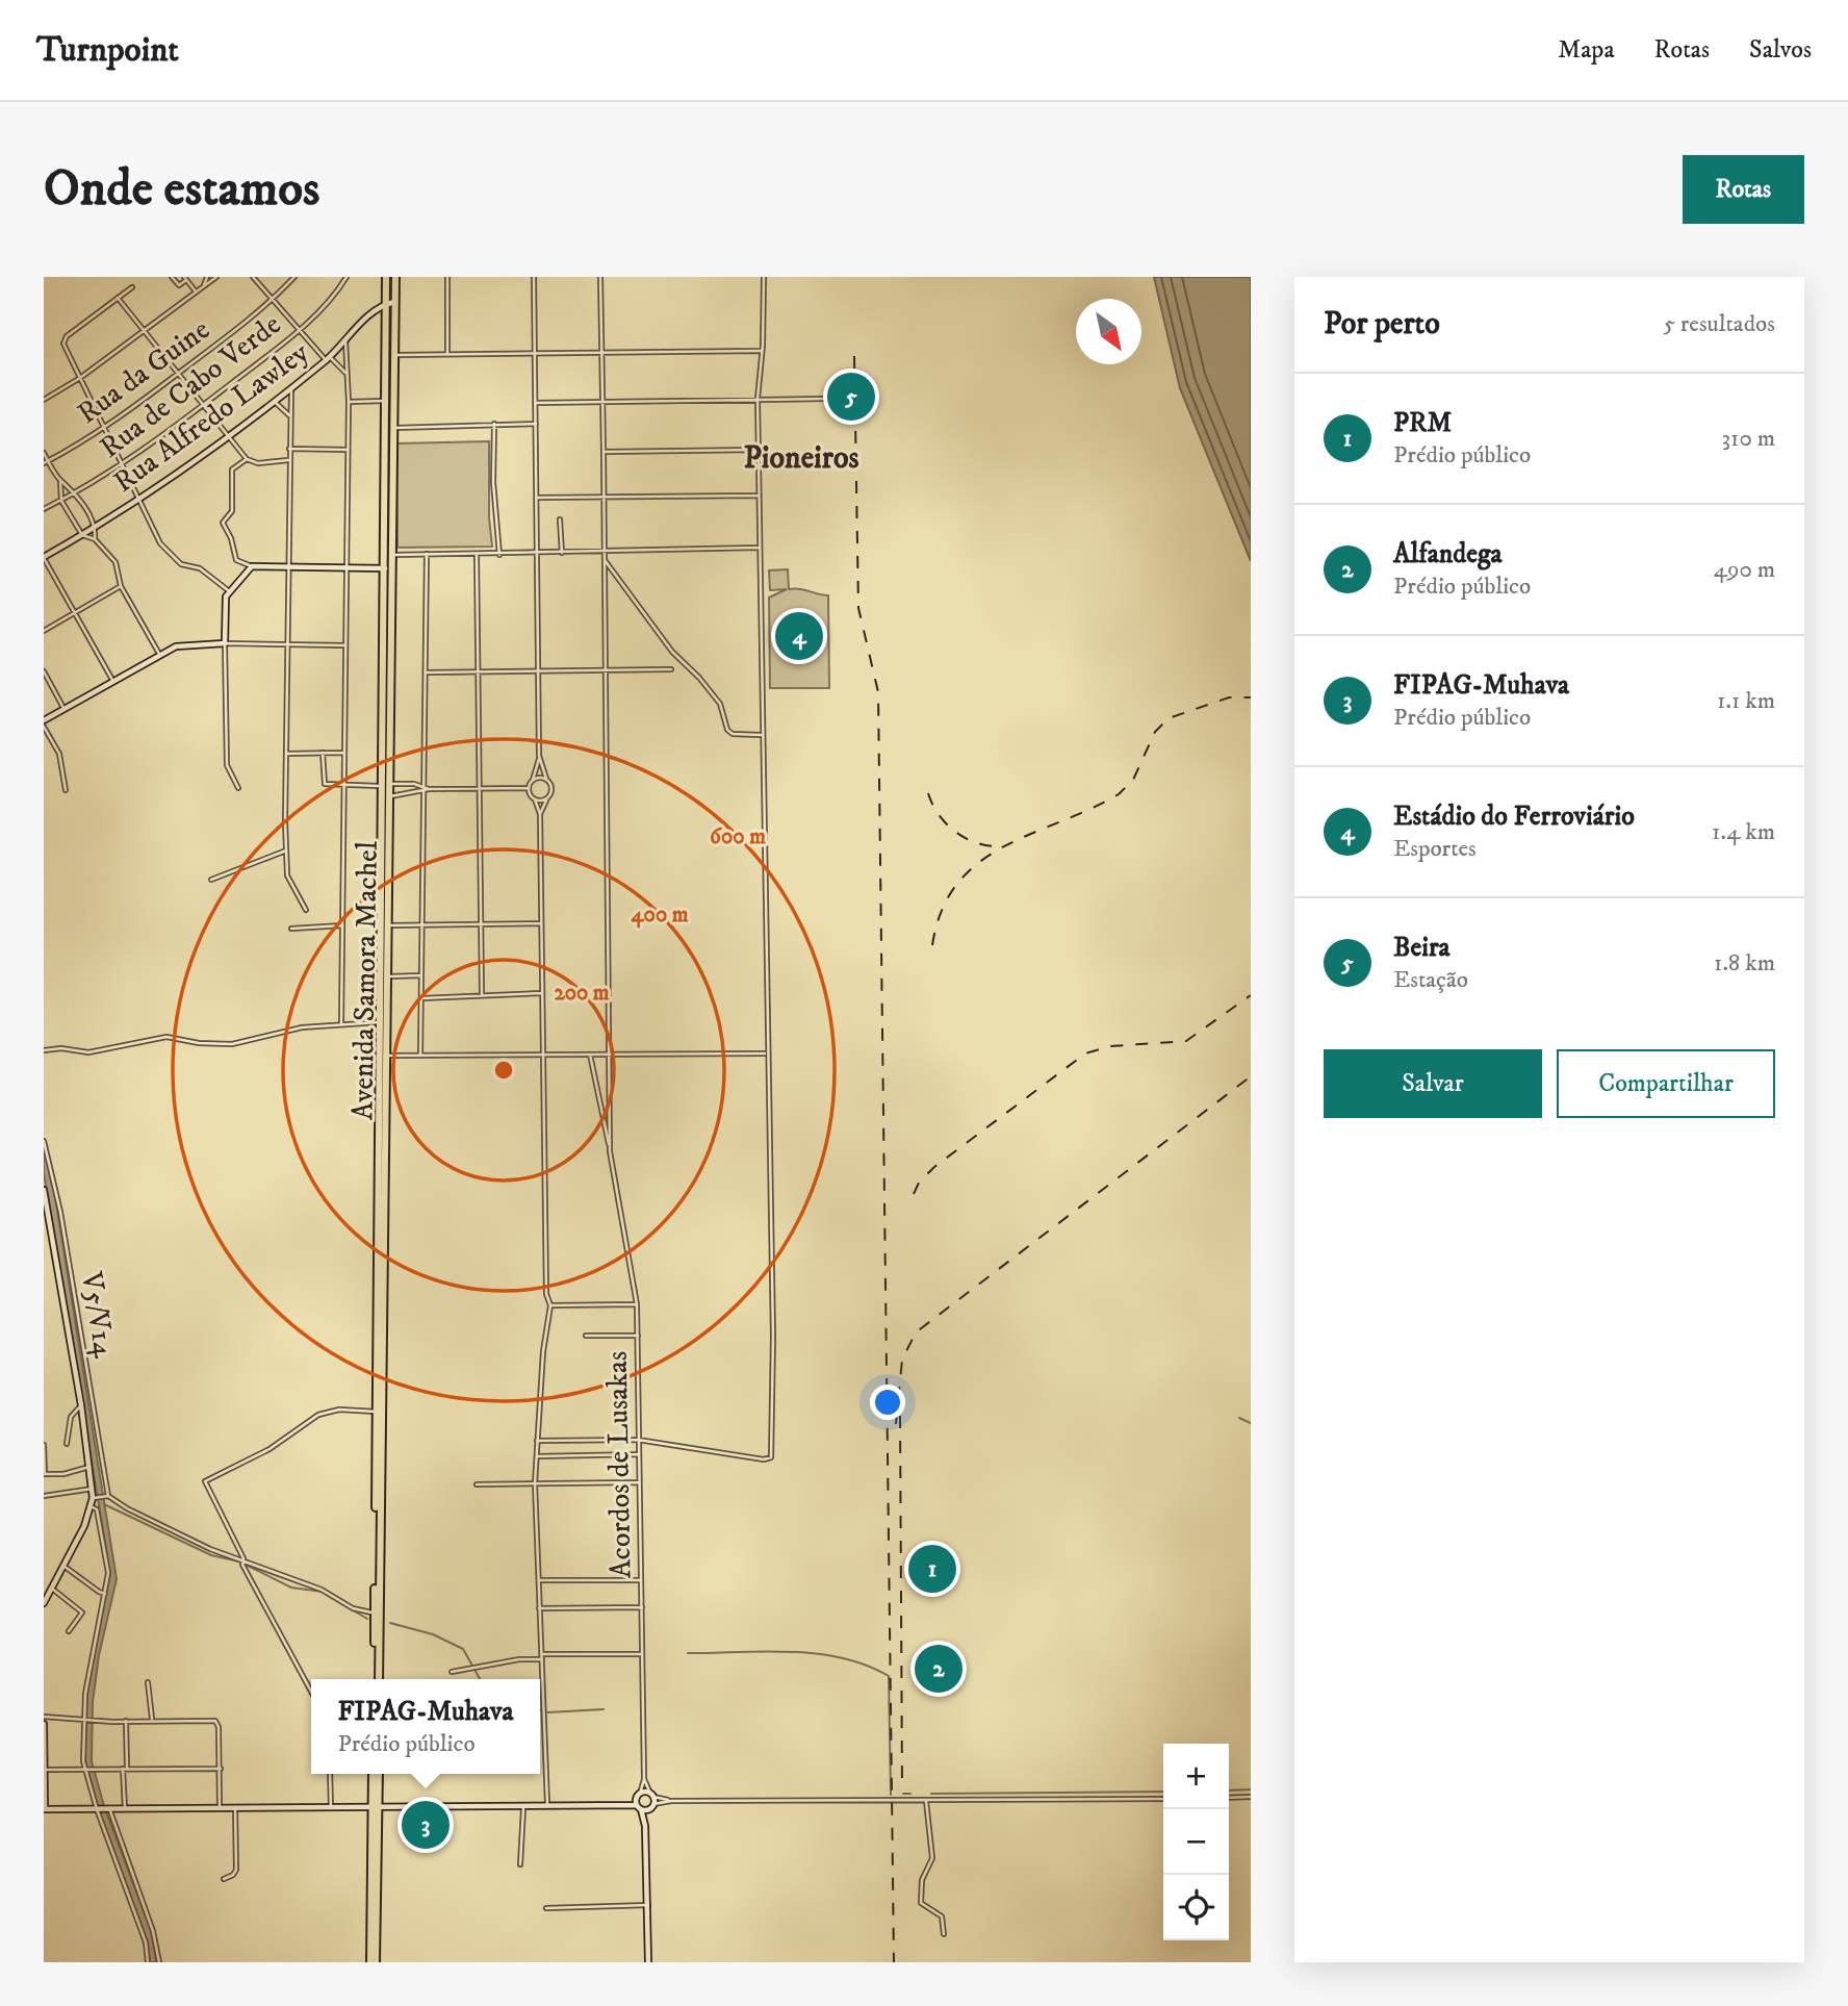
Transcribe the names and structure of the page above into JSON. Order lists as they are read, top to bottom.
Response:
{
  "streets": {
    "highway": ["Avenida Samora Machel"],
    "street": [
      "Rua da Guine",
      "Rua de Cabo Verde",
      "Rua Alfredo Lawley",
      "V5/V14",
      "Acordos de Lusakas"
    ]
  },
  "crossings": [
    ["Rua Alfredo Lawley", "Avenida Samora Machel"]
  ],
  "districts": ["Pioneiros"],
  "north": "bottom right",
  "page": {
    "header": "Turnpoint",
    "nav": ["Mapa", "Rotas", "Salvos"],
    "buttons": [
      "Rotas",
      ["Salvar", "Compartilhar"]
    ],
    "title": "Onde estamos",
    "heading": ["Por perto", "5 resultados"],
    "pins": [
      "5",
      "4",
      "1",
      "2",
      "3"
    ],
    "list": [
      {
        "mark": "1",
        "name": "PRM",
        "note": "Prédio público",
        "value": "310 m"
      },
      {
        "mark": "2",
        "name": "Alfandega",
        "note": "Prédio público",
        "value": "490 m"
      },
      {
        "mark": "3",
        "name": "FIPAG-Muhava",
        "note": "Prédio público",
        "value": "1.1 km"
      },
      {
        "mark": "4",
        "name": "Estádio do Ferroviário",
        "note": "Esportes",
        "value": "1.4 km"
      },
      {
        "mark": "5",
        "name": "Beira",
        "note": "Estação",
        "value": "1.8 km"
      }
    ],
    "popup": ["FIPAG-Muhava", "Prédio público"],
    "map_buttons": ["+", "−"]
  },
  "rings": ["600 m", "400 m", "200 m"]
}
